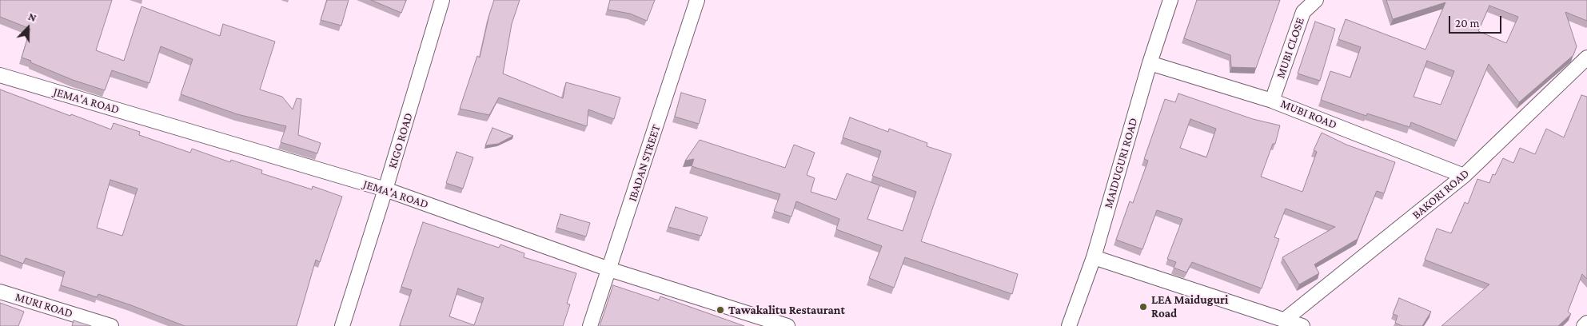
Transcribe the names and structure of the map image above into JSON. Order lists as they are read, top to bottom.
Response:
{
  "streets": {
    "street": [
      "MUBI CLOSE",
      "JEMA'A ROAD",
      "MUBI ROAD",
      "KIGO ROAD",
      "IBADAN STREET",
      "MAIDUGURI ROAD",
      "BAKORI ROAD",
      "MURI ROAD"
    ]
  },
  "crossings": [
    ["MUBI CLOSE", "MUBI ROAD"],
    ["JEMA'A ROAD", "KIGO ROAD"],
    ["JEMA'A ROAD", "IBADAN STREET"],
    ["MUBI ROAD", "MAIDUGURI ROAD"],
    ["MUBI ROAD", "BAKORI ROAD"]
  ],
  "places": ["LEA Maiduguri Road", "Tawakalitu Restaurant"],
  "scale_bar": "20 m",
  "north": "top"
}
